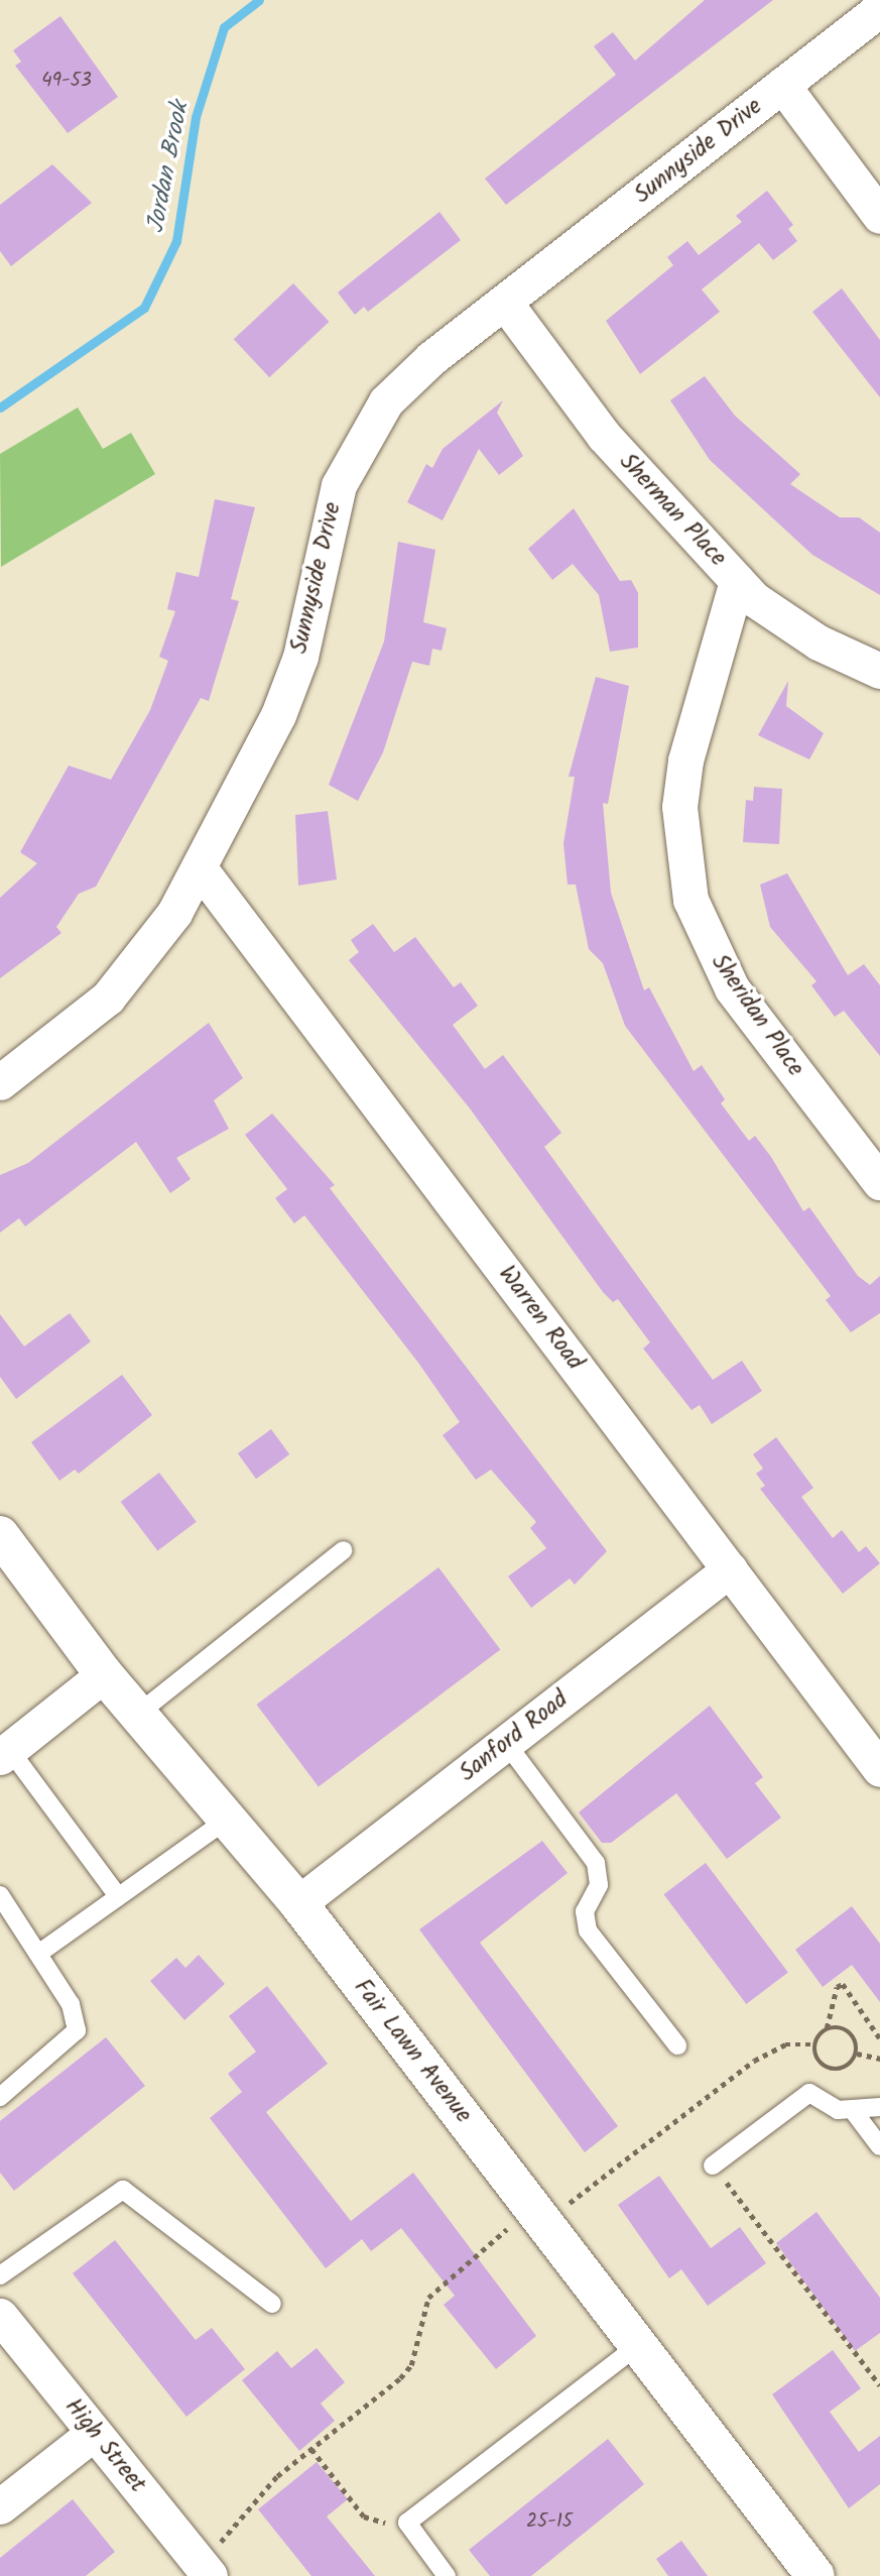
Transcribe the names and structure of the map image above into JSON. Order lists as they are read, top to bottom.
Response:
{
  "streets": {
    "main road": ["Fair Lawn Avenue"],
    "street": [
      "Sunnyside Drive",
      "Sherman Place",
      "Sheridan Place",
      "Warren Road",
      "Sanford Road",
      "High Street"
    ]
  },
  "crossings": [
    ["Sunnyside Drive", "Sherman Place"],
    ["Sunnyside Drive", "Warren Road"],
    ["Sherman Place", "Sheridan Place"],
    ["Warren Road", "Sanford Road"],
    ["Sanford Road", "Fair Lawn Avenue"]
  ],
  "water": ["Jordan Brook"],
  "house_numbers": ["49-53", "25-15"]
}
